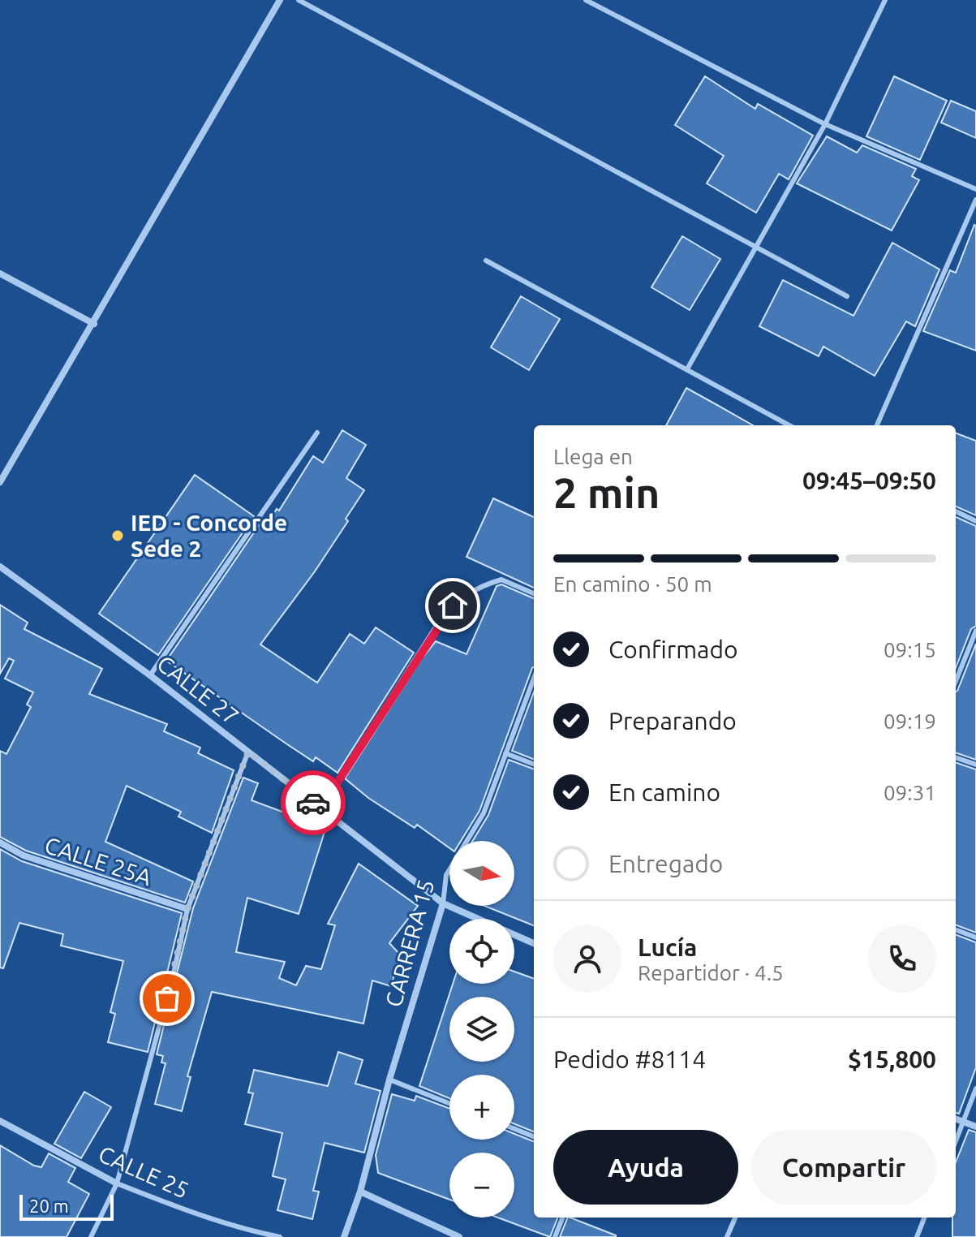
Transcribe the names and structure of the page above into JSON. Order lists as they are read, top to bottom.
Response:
{
  "streets": {
    "street": [
      "CALLE 27",
      "CALLE 25A",
      "CARRERA 15",
      "CALLE 25"
    ]
  },
  "crossings": [
    ["CALLE 27", "CARRERA 15"]
  ],
  "places": ["IED - Concorde Sede 2"],
  "scale_bar": "20 m",
  "north": "right",
  "page": {
    "heading": ["2 min", "Llega en", "09:45–09:50"],
    "panel": [
      "Lucía",
      "Repartidor · 4.5",
      "Pedido #8114",
      "$15,800"
    ],
    "bar": "En camino · 50 m",
    "list": [
      ["Confirmado", "09:15"],
      ["Preparando", "09:19"],
      ["En camino", "09:31"],
      "Entregado"
    ],
    "map_buttons": ["+", "−"],
    "buttons": ["Ayuda", "Compartir"],
    "scale": "20 m"
  }
}
